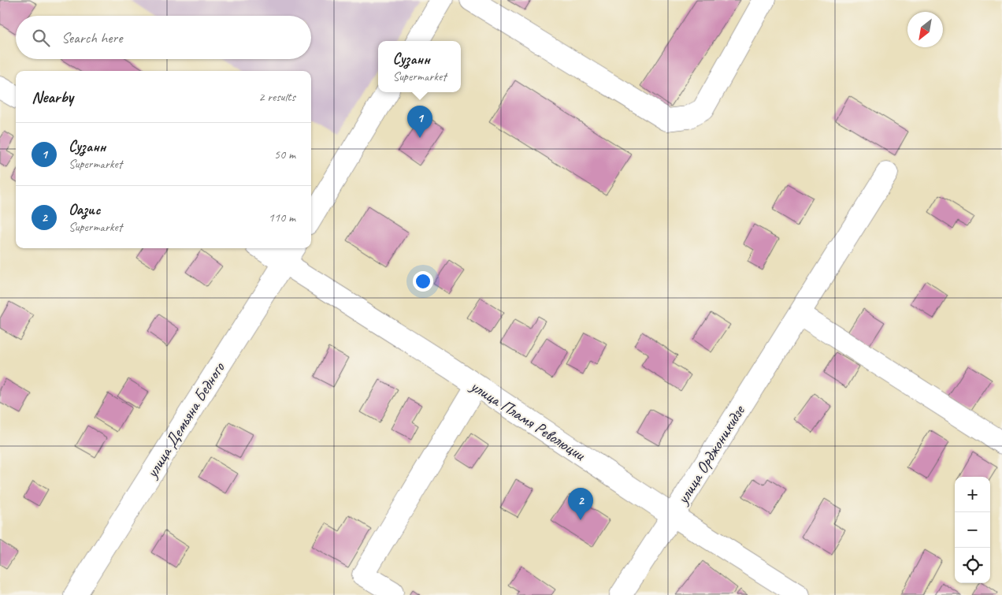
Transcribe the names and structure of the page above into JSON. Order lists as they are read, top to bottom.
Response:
{
  "streets": {
    "street": ["улица Демьяна Бедного", "улица Пламя Революции", "улица Орджоникидзе"]
  },
  "crossings": [
    ["улица Демьяна Бедного", "улица Пламя Революции"],
    ["улица Пламя Революции", "улица Орджоникидзе"]
  ],
  "north": "bottom left",
  "page": {
    "search": "Search here",
    "popup": ["Сузанн", "Supermarket"],
    "heading": ["Nearby", "2 results"],
    "pins": ["1", "2"],
    "list": [
      {
        "mark": "1",
        "name": "Сузанн",
        "note": "Supermarket",
        "value": "50 m"
      },
      {
        "mark": "2",
        "name": "Оазис",
        "note": "Supermarket",
        "value": "110 m"
      }
    ],
    "map_buttons": ["+", "−"]
  }
}
